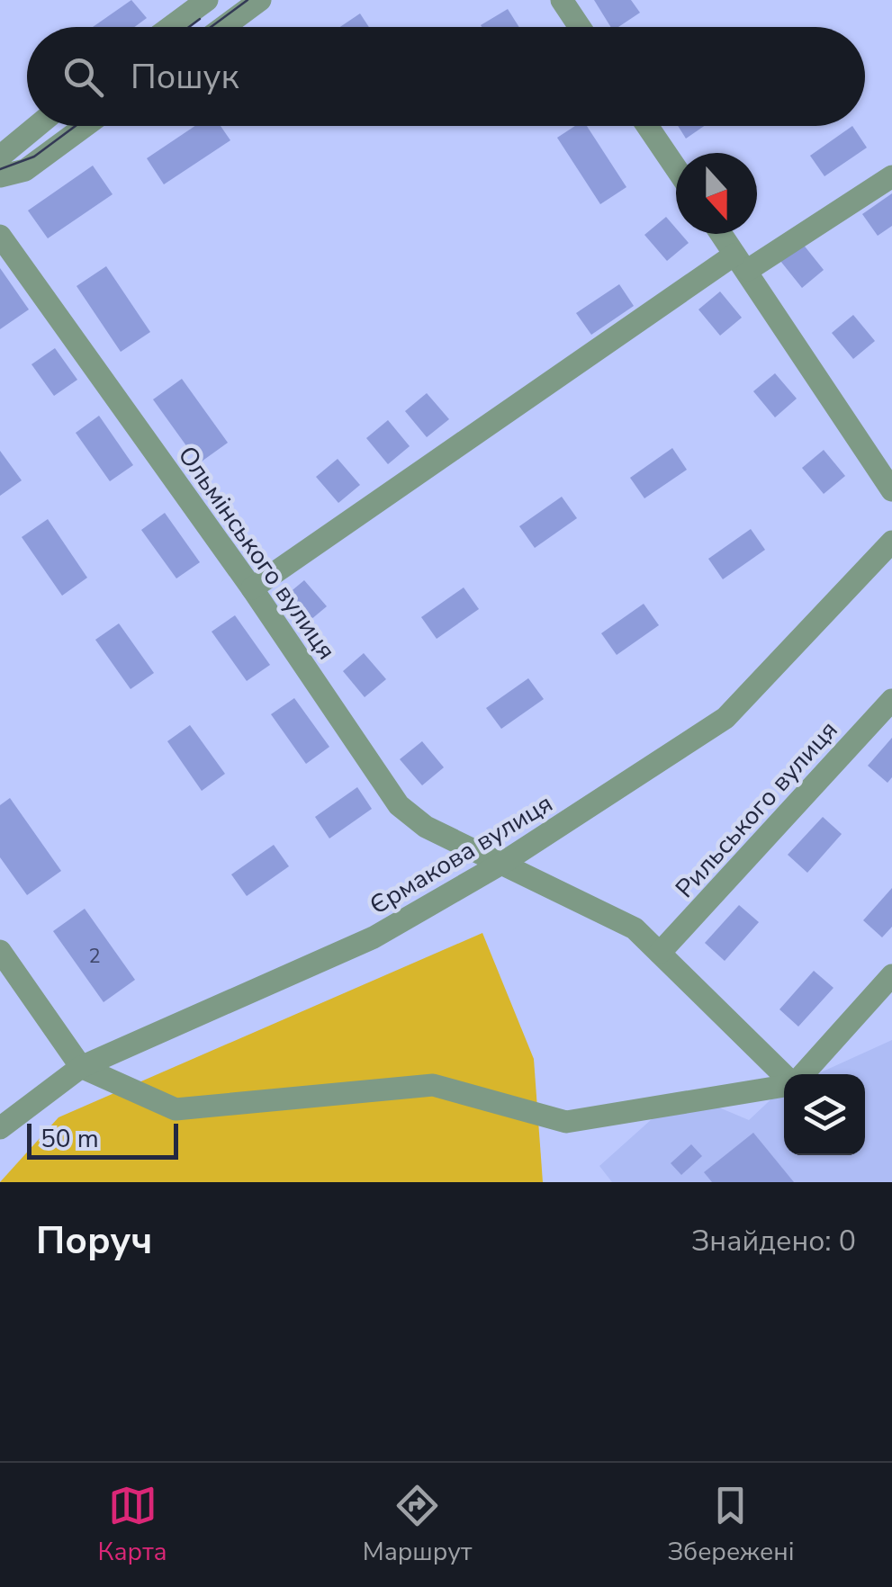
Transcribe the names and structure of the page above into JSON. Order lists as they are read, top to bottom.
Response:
{
  "streets": {
    "street": ["Ольмінського вулиця", "Рильського вулиця", "Єрмакова вулиця"]
  },
  "crossings": [
    ["Ольмінського вулиця", "Рильського вулиця"],
    ["Ольмінського вулиця", "Єрмакова вулиця"]
  ],
  "house_numbers": ["2"],
  "scale_bar": "50 m",
  "north": "bottom",
  "page": {
    "search": "Пошук",
    "scale": "50 m",
    "heading": ["Поруч", "Знайдено: 0"],
    "nav": ["Карта", "Маршрут", "Збережені"]
  }
}
